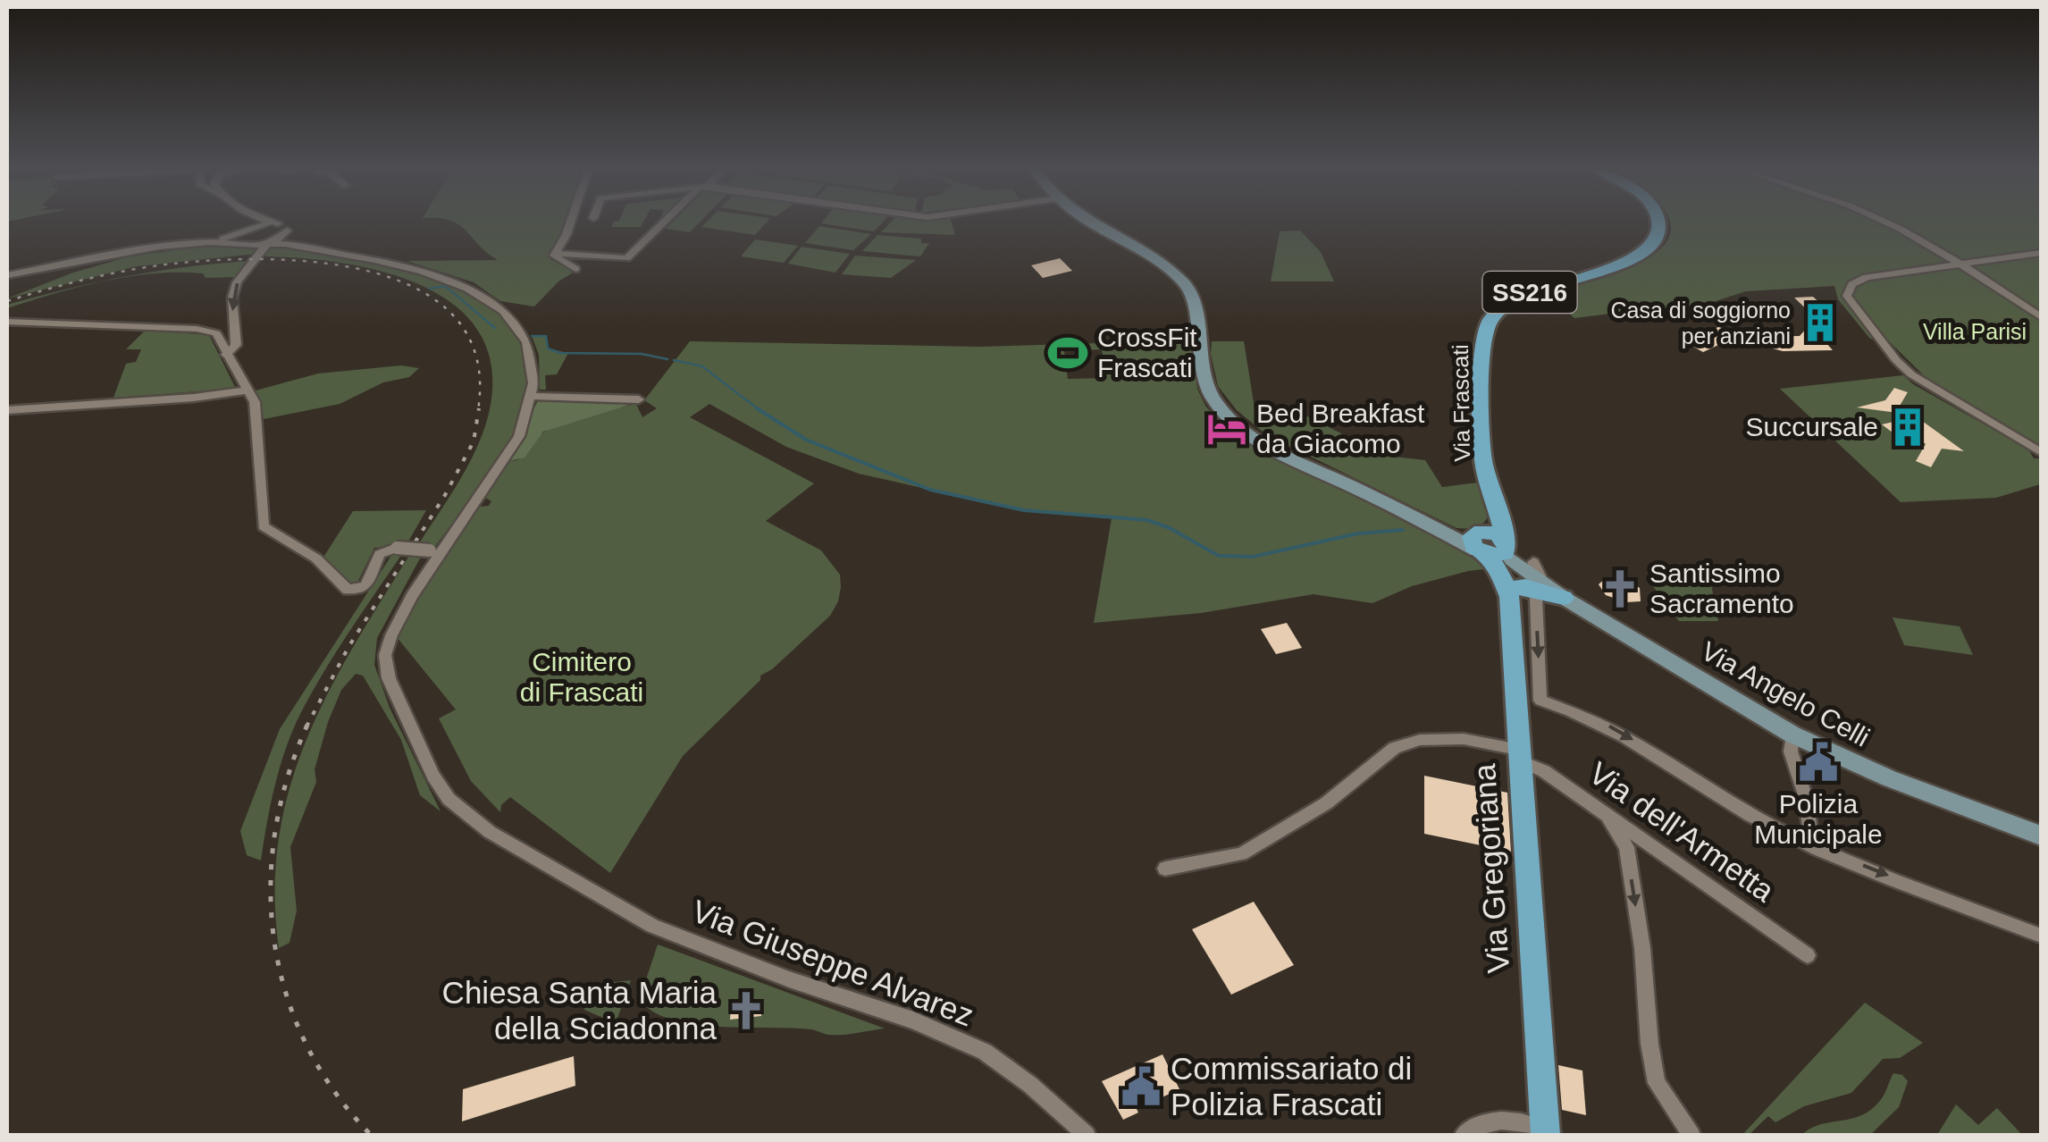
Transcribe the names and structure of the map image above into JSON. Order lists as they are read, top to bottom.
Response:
{
  "streets": {
    "main road": [
      "SS216",
      "Via Frascati",
      "Via Angelo Celli",
      "Via Gregoriana"
    ],
    "street": ["Via dell'Armetta", "Via Giuseppe Alvarez"]
  },
  "crossings": [
    ["Via Frascati", "Via Angelo Celli"],
    ["Via Frascati", "Via Gregoriana"],
    ["Via Angelo Celli", "Via Gregoriana"],
    ["Via dell'Armetta", "Via Gregoriana"]
  ],
  "parks": ["Villa Parisi", "Cimitero di Frascati"],
  "places": {
    "building": ["Casa di soggiorno per anziani", "Succursale"],
    "sports": ["CrossFit Frascati"],
    "hotel": ["Bed Breakfast da Giacomo"],
    "church": ["Santissimo Sacramento", "Chiesa Santa Maria della Sciadonna"],
    "public building": ["Polizia Municipale", "Commissariato di Polizia Frascati"]
  }
}
